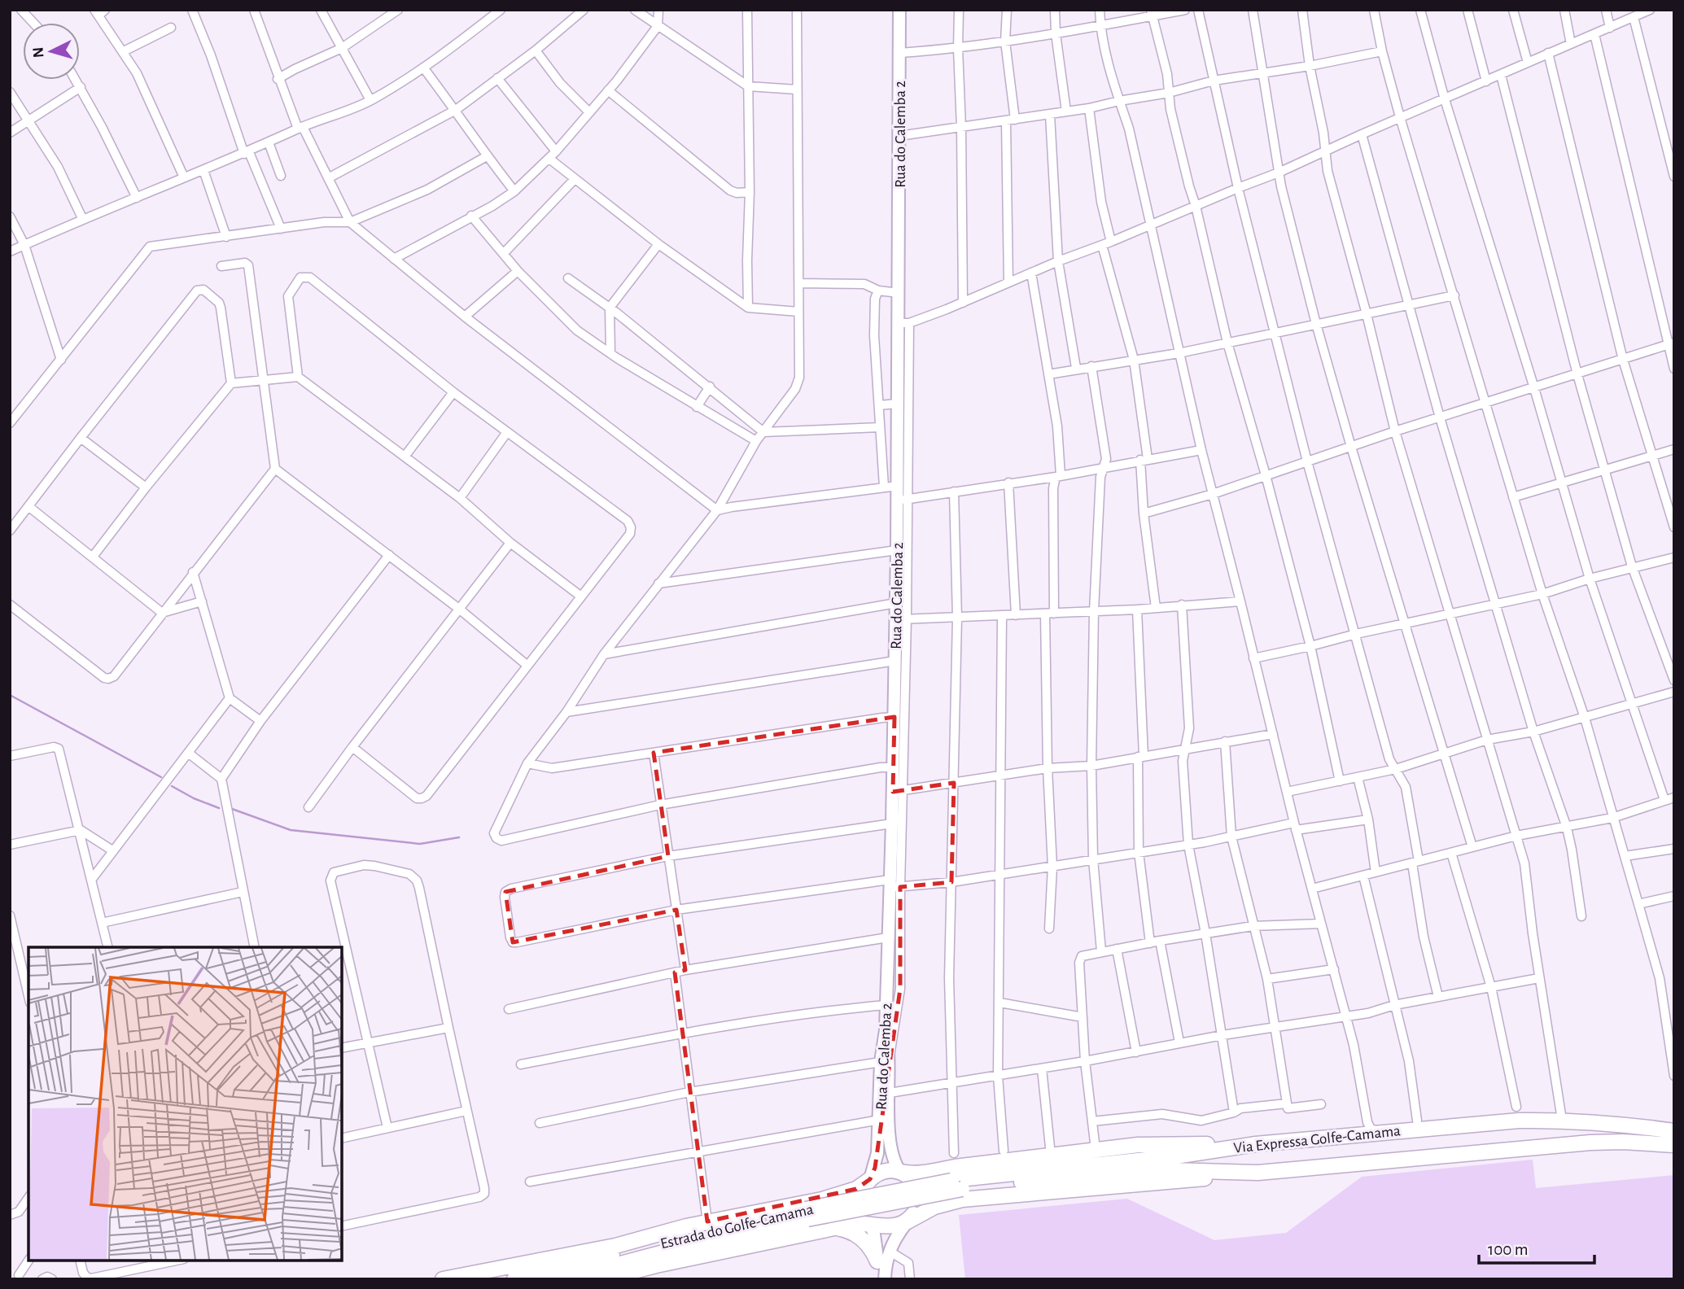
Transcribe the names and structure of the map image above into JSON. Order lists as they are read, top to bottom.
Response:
{
  "streets": {
    "highway": ["Via Expressa Golfe-Camama", "Estrada do Golfe-Camama"],
    "main road": ["Rua do Calemba 2"]
  },
  "crossings": [
    ["Via Expressa Golfe-Camama", "Estrada do Golfe-Camama"]
  ],
  "scale_bar": "100 m",
  "north": "left"
}
